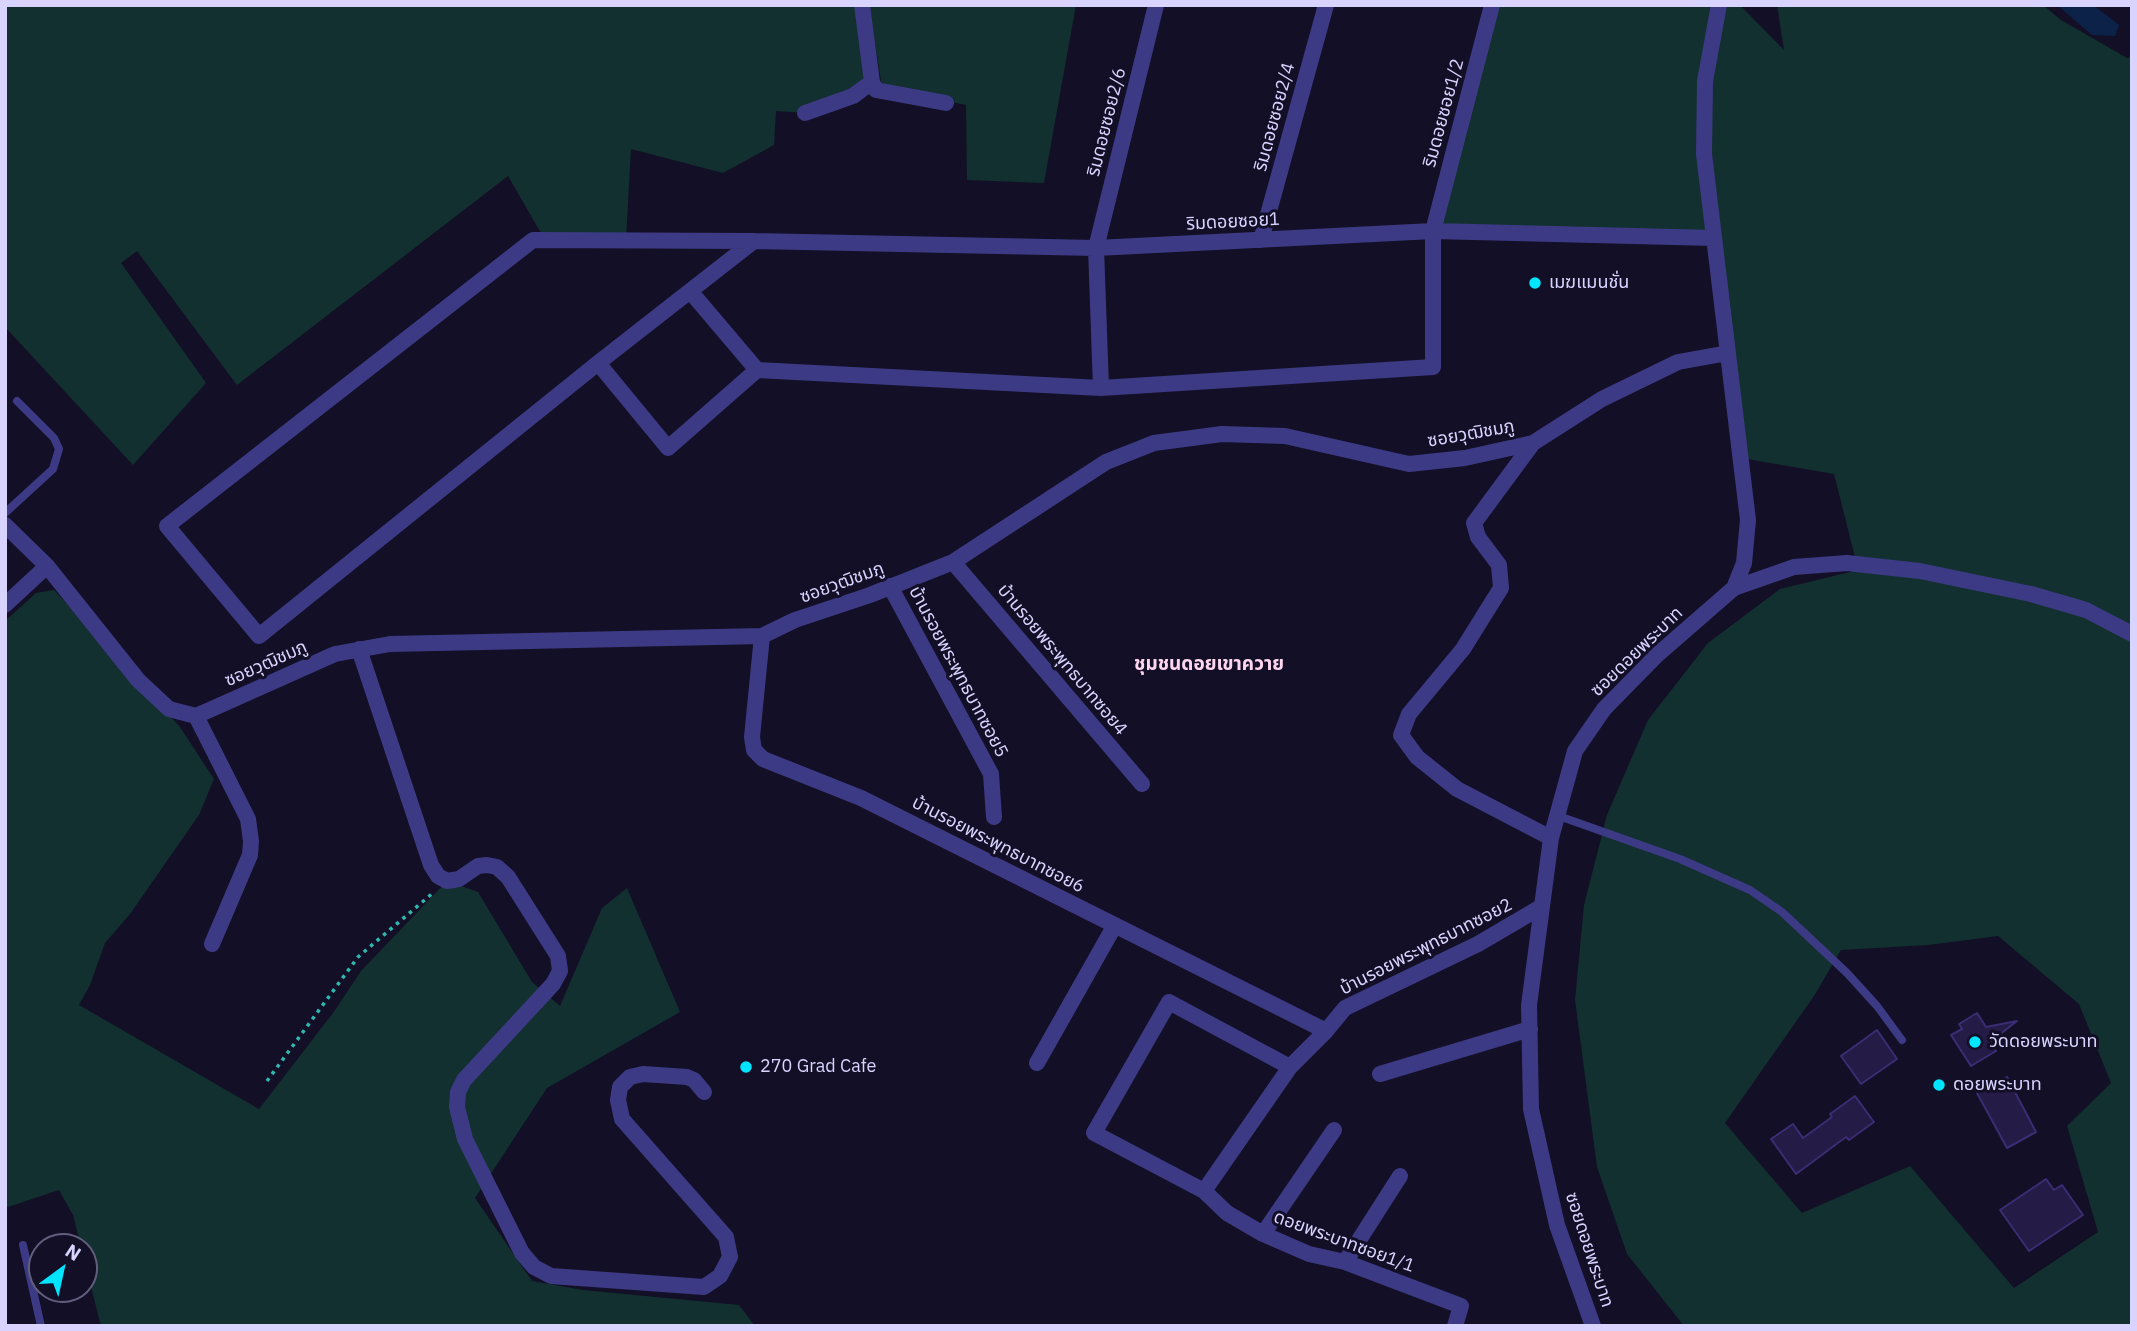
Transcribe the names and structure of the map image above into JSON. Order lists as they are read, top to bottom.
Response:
{
  "streets": {
    "street": [
      "ริมดอยซอย1/2",
      "ริมดอยซอย2/4",
      "ริมดอยซอย2/6",
      "ริมดอยซอย1",
      "ซอยวุฒิชมภู",
      "ซอยดอยพระบาท",
      "บ้านรอยพระพุทธบาทซอย4",
      "บ้านรอยพระพุทธบาทซอย5",
      "บ้านรอยพระพุทธบาทซอย6",
      "บ้านรอยพระพุทธบาทซอย2",
      "ดอยพระบาทซอย1/1"
    ]
  },
  "crossings": [
    ["ริมดอยซอย1/2", "ริมดอยซอย2/6"],
    ["ริมดอยซอย1/2", "ริมดอยซอย1"],
    ["ริมดอยซอย2/4", "ริมดอยซอย1"],
    ["ริมดอยซอย2/6", "ริมดอยซอย1"],
    ["ซอยวุฒิชมภู", "บ้านรอยพระพุทธบาทซอย4"],
    ["ซอยวุฒิชมภู", "บ้านรอยพระพุทธบาทซอย5"],
    ["ซอยวุฒิชมภู", "บ้านรอยพระพุทธบาทซอย6"],
    ["ซอยดอยพระบาท", "บ้านรอยพระพุทธบาทซอย2"],
    ["บ้านรอยพระพุทธบาทซอย6", "บ้านรอยพระพุทธบาทซอย2"],
    ["บ้านรอยพระพุทธบาทซอย2", "ดอยพระบาทซอย1/1"]
  ],
  "districts": ["ชุมชนดอยเขาควาย"],
  "places": [
    "เมฆแมนชั่น",
    "วัดดอยพระบาท",
    "270 Grad Cafe",
    "ดอยพระบาท"
  ],
  "north": "top right"
}
